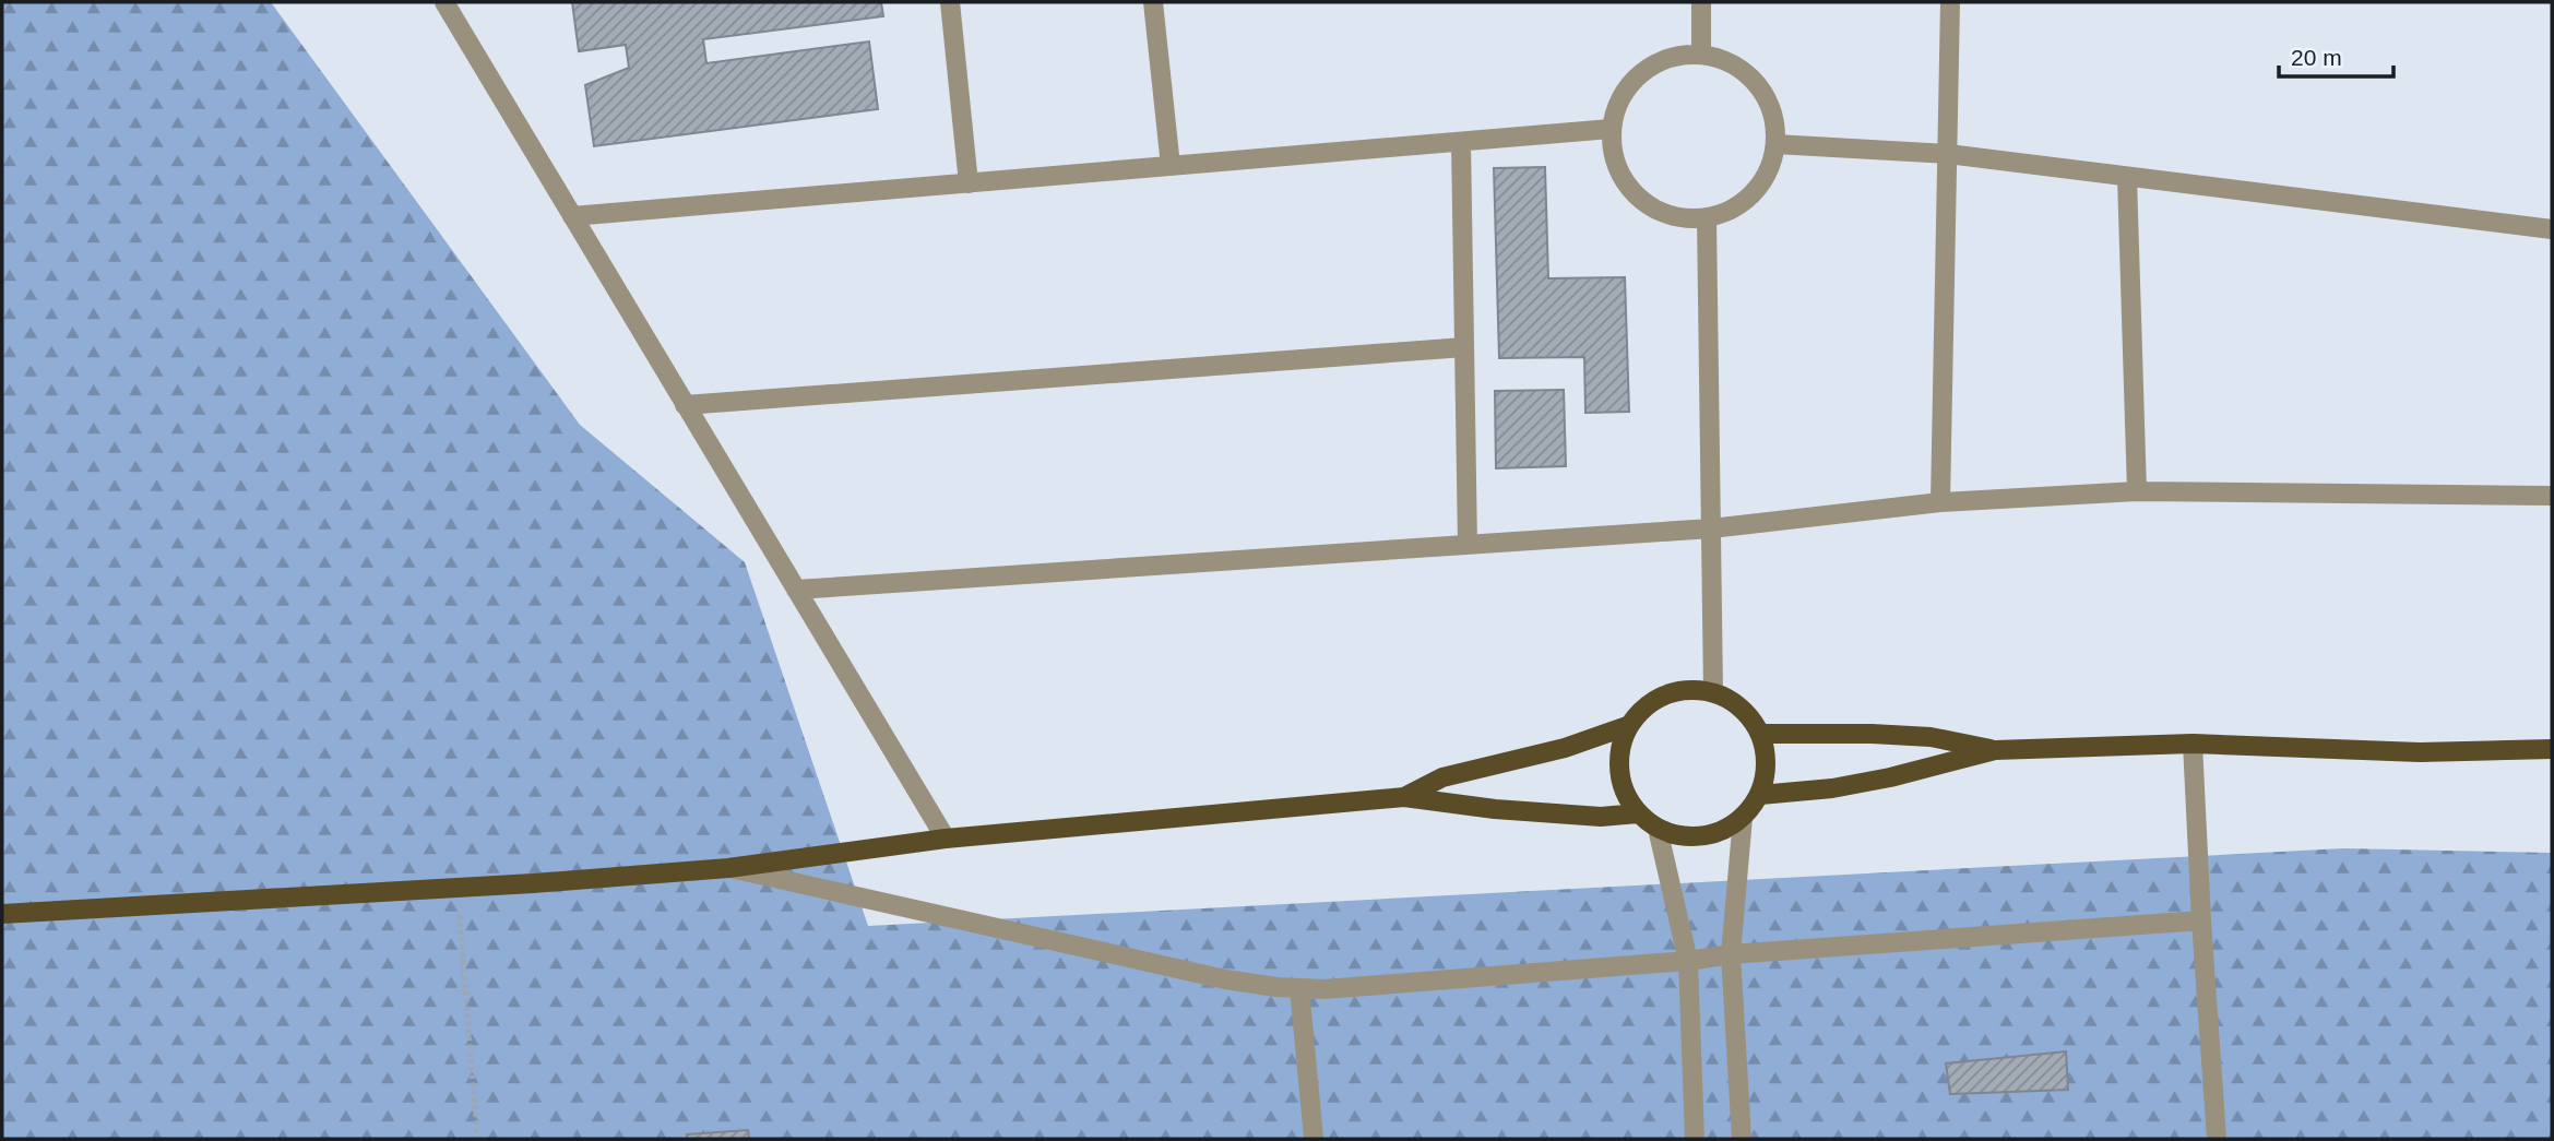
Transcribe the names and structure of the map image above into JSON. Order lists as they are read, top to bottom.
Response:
{
  "scale_bar": "20 m"
}
